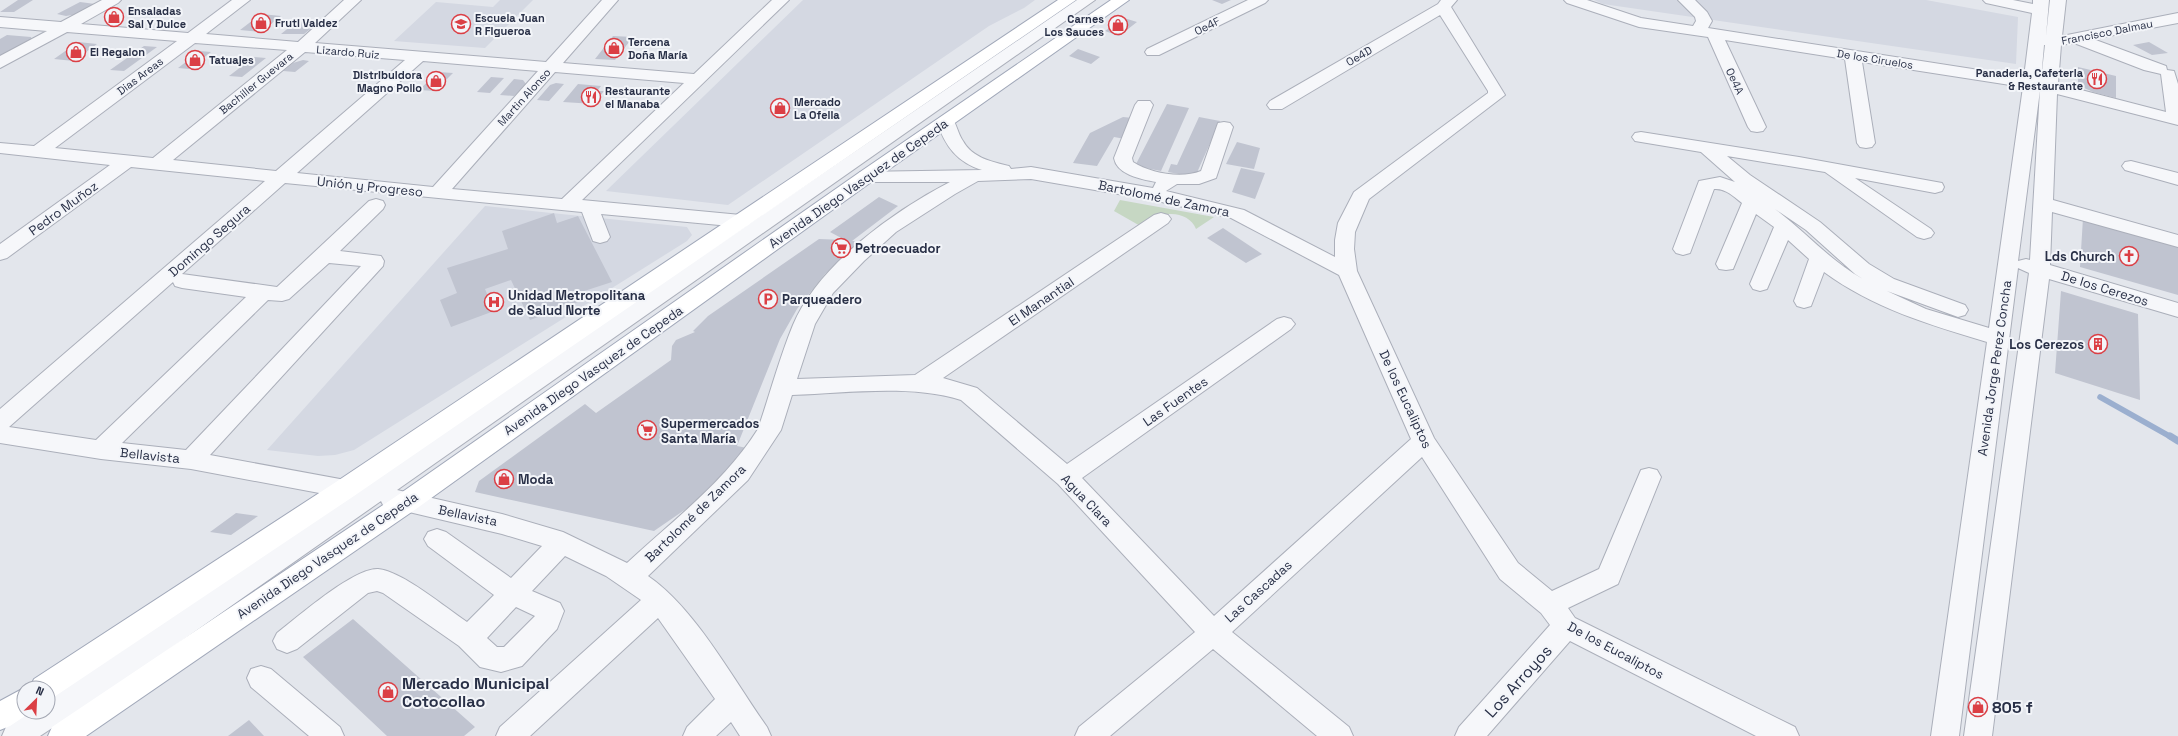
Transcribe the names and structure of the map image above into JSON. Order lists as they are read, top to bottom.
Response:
{
  "streets": {
    "main road": ["Avenida Diego Vasquez de Cepeda"],
    "street": [
      "Oe4F",
      "Francisco Dalmau",
      "Lizardo Ruiz",
      "Oe4D",
      "De los Ciruelos",
      "Dias Areas",
      "Oe4A",
      "Bachiller Guevara",
      "Martin Alonso",
      "Unión y Progreso",
      "Bartolomé de Zamora",
      "Pedro Muñoz",
      "Domingo Segura",
      "De los Cerezos",
      "El Manantial",
      "Avenida Jorge Perez Concha",
      "De los Eucaliptos",
      "Las Fuentes",
      "Bellavista",
      "Agua Clara",
      "Las Cascadas",
      "Los Arroyos"
    ]
  },
  "crossings": [
    ["Francisco Dalmau", "Avenida Jorge Perez Concha"],
    ["Lizardo Ruiz", "Dias Areas"],
    ["Lizardo Ruiz", "Bachiller Guevara"],
    ["Lizardo Ruiz", "Martin Alonso"],
    ["Lizardo Ruiz", "Domingo Segura"],
    ["Oe4D", "De los Eucaliptos"],
    ["De los Ciruelos", "Oe4A"],
    ["De los Ciruelos", "Avenida Jorge Perez Concha"],
    ["Dias Areas", "Unión y Progreso"],
    ["Bachiller Guevara", "Unión y Progreso"],
    ["Martin Alonso", "Unión y Progreso"],
    ["Avenida Diego Vasquez de Cepeda", "Bartolomé de Zamora"],
    ["Avenida Diego Vasquez de Cepeda", "Bellavista"],
    ["Unión y Progreso", "Pedro Muñoz"],
    ["Unión y Progreso", "Domingo Segura"],
    ["Bartolomé de Zamora", "De los Eucaliptos"],
    ["Bartolomé de Zamora", "Bellavista"],
    ["Bartolomé de Zamora", "Agua Clara"],
    ["De los Cerezos", "Avenida Jorge Perez Concha"],
    ["El Manantial", "Agua Clara"],
    ["De los Eucaliptos", "Las Cascadas"],
    ["De los Eucaliptos", "Los Arroyos"],
    ["Las Fuentes", "Agua Clara"],
    ["Agua Clara", "Las Cascadas"]
  ],
  "places": {
    "shop": [
      "Ensaladas Sal Y Dulce",
      "Fruti Valdez",
      "Carnes Los Sauces",
      "Tercena Doña María",
      "El Regalon",
      "Tatuajes",
      "Distribuidora Magno Pollo",
      "Mercado La Ofelia",
      "Moda",
      "Mercado Municipal Cotocollao",
      "805 f"
    ],
    "school or university": ["Escuela Juan R Figueroa"],
    "restaurant": ["Panaderia, Cafeteria & Restaurante", "Restaurante el Manaba"],
    "supermarket": ["Petroecuador", "Supermercados Santa María"],
    "church": ["Lds Church"],
    "parking": ["Parqueadero"],
    "hospital": ["Unidad Metropolitana de Salud Norte"],
    "building": ["Los Cerezos"]
  },
  "north": "top right"
}
